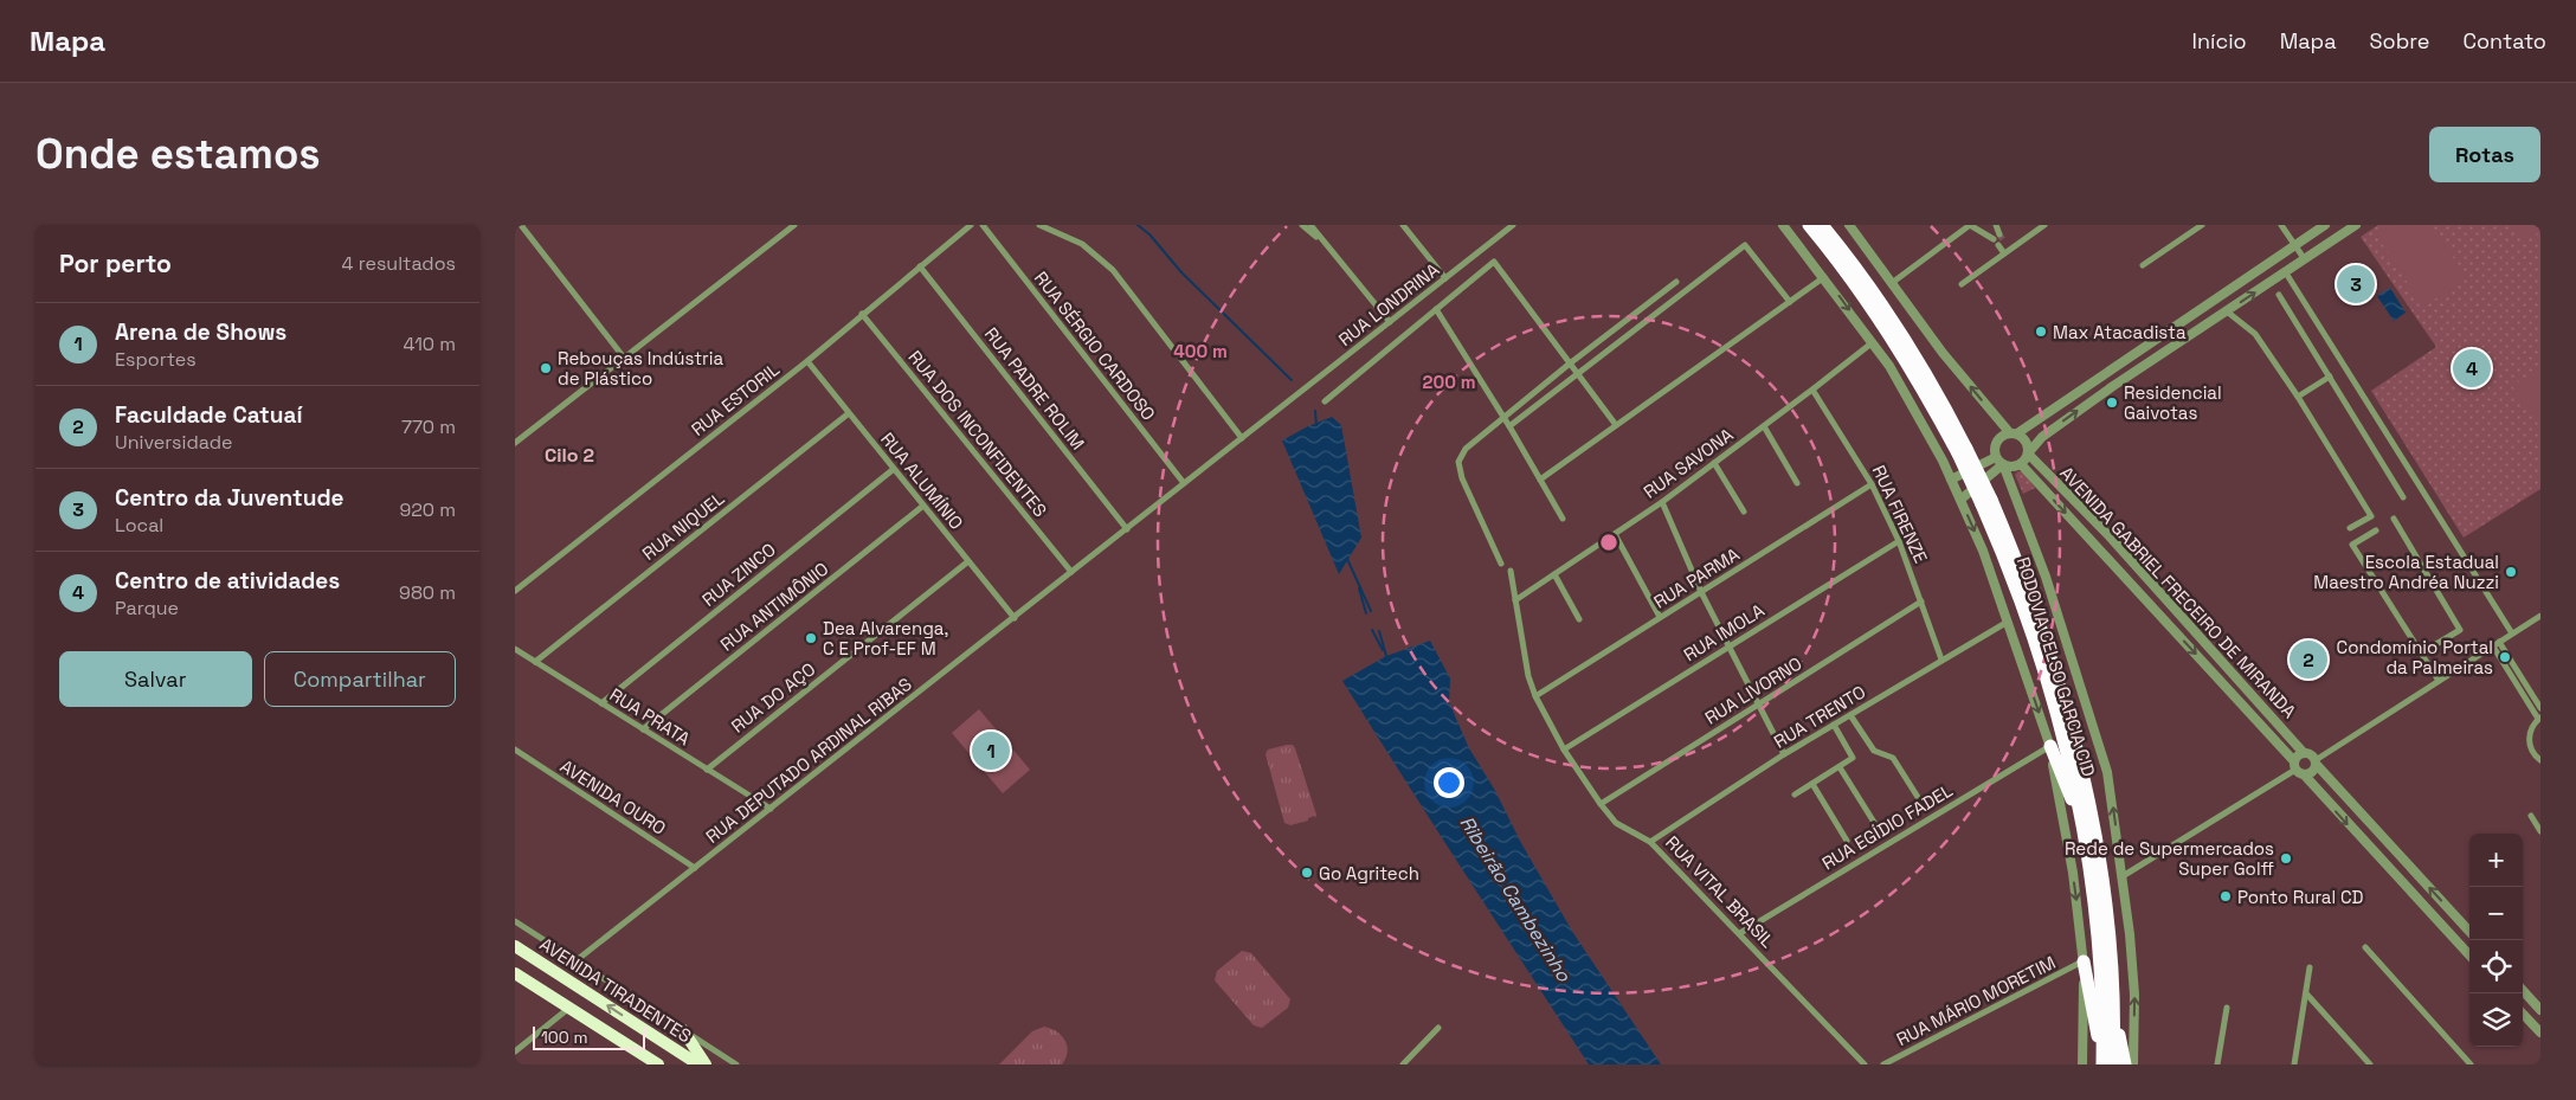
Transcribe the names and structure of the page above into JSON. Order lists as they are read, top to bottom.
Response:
{
  "streets": {
    "highway": ["RODOVIA CELSO GARCIA CID", "AVENIDA TIRADENTES"],
    "street": [
      "RUA LONDRINA",
      "RUA SÉRGIO CARDOSO",
      "RUA PADRE ROLIM",
      "RUA ESTORIL",
      "RUA DOS INCONFIDENTES",
      "RUA SAVONA",
      "RUA ALUMÍNIO",
      "RUA FIRENZE",
      "RUA NIQUEL",
      "RUA ZINCO",
      "RUA PARMA",
      "AVENIDA GABRIEL FRECEIRO DE MIRANDA",
      "RUA ANTIMÔNIO",
      "RUA IMOLA",
      "RUA LIVORNO",
      "RUA DO AÇO",
      "RUA PRATA",
      "RUA TRENTO",
      "RUA DEPUTADO ARDINAL RIBAS",
      "AVENIDA OURO",
      "RUA EGÍDIO FADEL",
      "RUA VITAL BRASIL",
      "RUA MÁRIO MORETIM"
    ]
  },
  "crossings": [
    ["RUA LONDRINA", "RUA DEPUTADO ARDINAL RIBAS"],
    ["RUA SÉRGIO CARDOSO", "RUA DEPUTADO ARDINAL RIBAS"],
    ["RUA PADRE ROLIM", "RUA ESTORIL"],
    ["RUA PADRE ROLIM", "RUA DEPUTADO ARDINAL RIBAS"],
    ["RUA ESTORIL", "RUA DOS INCONFIDENTES"],
    ["RUA ESTORIL", "RUA ALUMÍNIO"],
    ["RUA DOS INCONFIDENTES", "RUA DEPUTADO ARDINAL RIBAS"],
    ["RUA SAVONA", "RUA FIRENZE"],
    ["RUA SAVONA", "RUA VITAL BRASIL"],
    ["RUA ALUMÍNIO", "RUA NIQUEL"],
    ["RUA ALUMÍNIO", "RUA ZINCO"],
    ["RUA ALUMÍNIO", "RUA ANTIMÔNIO"],
    ["RUA ALUMÍNIO", "RUA DO AÇO"],
    ["RUA ALUMÍNIO", "RUA DEPUTADO ARDINAL RIBAS"],
    ["RUA FIRENZE", "RUA PARMA"],
    ["RUA FIRENZE", "RUA IMOLA"],
    ["RUA FIRENZE", "RUA LIVORNO"],
    ["RUA FIRENZE", "RUA TRENTO"],
    ["RUA NIQUEL", "RUA PRATA"],
    ["RUA ZINCO", "RUA PRATA"],
    ["RUA PARMA", "RUA VITAL BRASIL"],
    ["RUA ANTIMÔNIO", "RUA PRATA"],
    ["RUA IMOLA", "RUA VITAL BRASIL"],
    ["RUA LIVORNO", "RUA VITAL BRASIL"],
    ["RUA DO AÇO", "RUA PRATA"],
    ["RUA PRATA", "RUA DEPUTADO ARDINAL RIBAS"],
    ["RUA TRENTO", "RUA VITAL BRASIL"],
    ["RUA DEPUTADO ARDINAL RIBAS", "AVENIDA OURO"],
    ["RUA EGÍDIO FADEL", "RUA VITAL BRASIL"]
  ],
  "districts": ["Cilo 2"],
  "water": ["Ribeirão Cambezinho"],
  "places": [
    "Max Atacadista",
    "Rebouças Indústria de Plástico",
    "Residencial Gaivotas",
    "Escola Estadual Maestro Andréa Nuzzi",
    "Dea Alvarenga, C E Prof-EF M",
    "Condomínio Portal da Palmeiras",
    "Rede de Supermercados Super Golff",
    "Go Agritech",
    "Ponto Rural CD"
  ],
  "scale_bar": "100 m",
  "page": {
    "header": "Mapa",
    "nav": [
      "Início",
      "Mapa",
      "Sobre",
      "Contato"
    ],
    "buttons": [
      "Rotas",
      ["Salvar", "Compartilhar"]
    ],
    "title": "Onde estamos",
    "heading": ["Por perto", "4 resultados"],
    "pins": [
      "3",
      "4",
      "2",
      "1"
    ],
    "list": [
      {
        "mark": "1",
        "name": "Arena de Shows",
        "note": "Esportes",
        "value": "410 m"
      },
      {
        "mark": "2",
        "name": "Faculdade Catuaí",
        "note": "Universidade",
        "value": "770 m"
      },
      {
        "mark": "3",
        "name": "Centro da Juventude",
        "note": "Local",
        "value": "920 m"
      },
      {
        "mark": "4",
        "name": "Centro de atividades",
        "note": "Parque",
        "value": "980 m"
      }
    ],
    "map_buttons": ["+", "−"],
    "scale": "100 m"
  },
  "rings": ["400 m", "200 m"]
}
